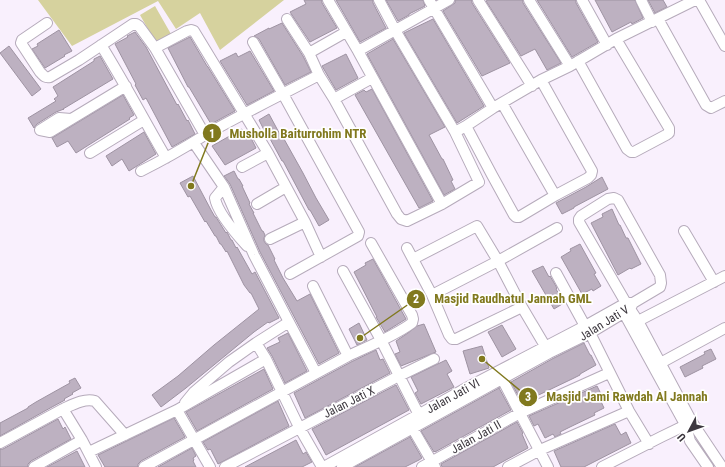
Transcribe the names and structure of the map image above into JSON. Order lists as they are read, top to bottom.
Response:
{
  "streets": {
    "street": [
      "Jalan Jati V",
      "Jalan Jati VI",
      "Jalan Jati X",
      "Jalan Jati II"
    ]
  },
  "crossings": [
    ["Jalan Jati V", "Jalan Jati VI"]
  ],
  "places": ["Musholla Baiturrohim NTR", "Masjid Raudhatul Jannah GML", "Masjid Jami Rawdah Al Jannah"],
  "north": "bottom left"
}
